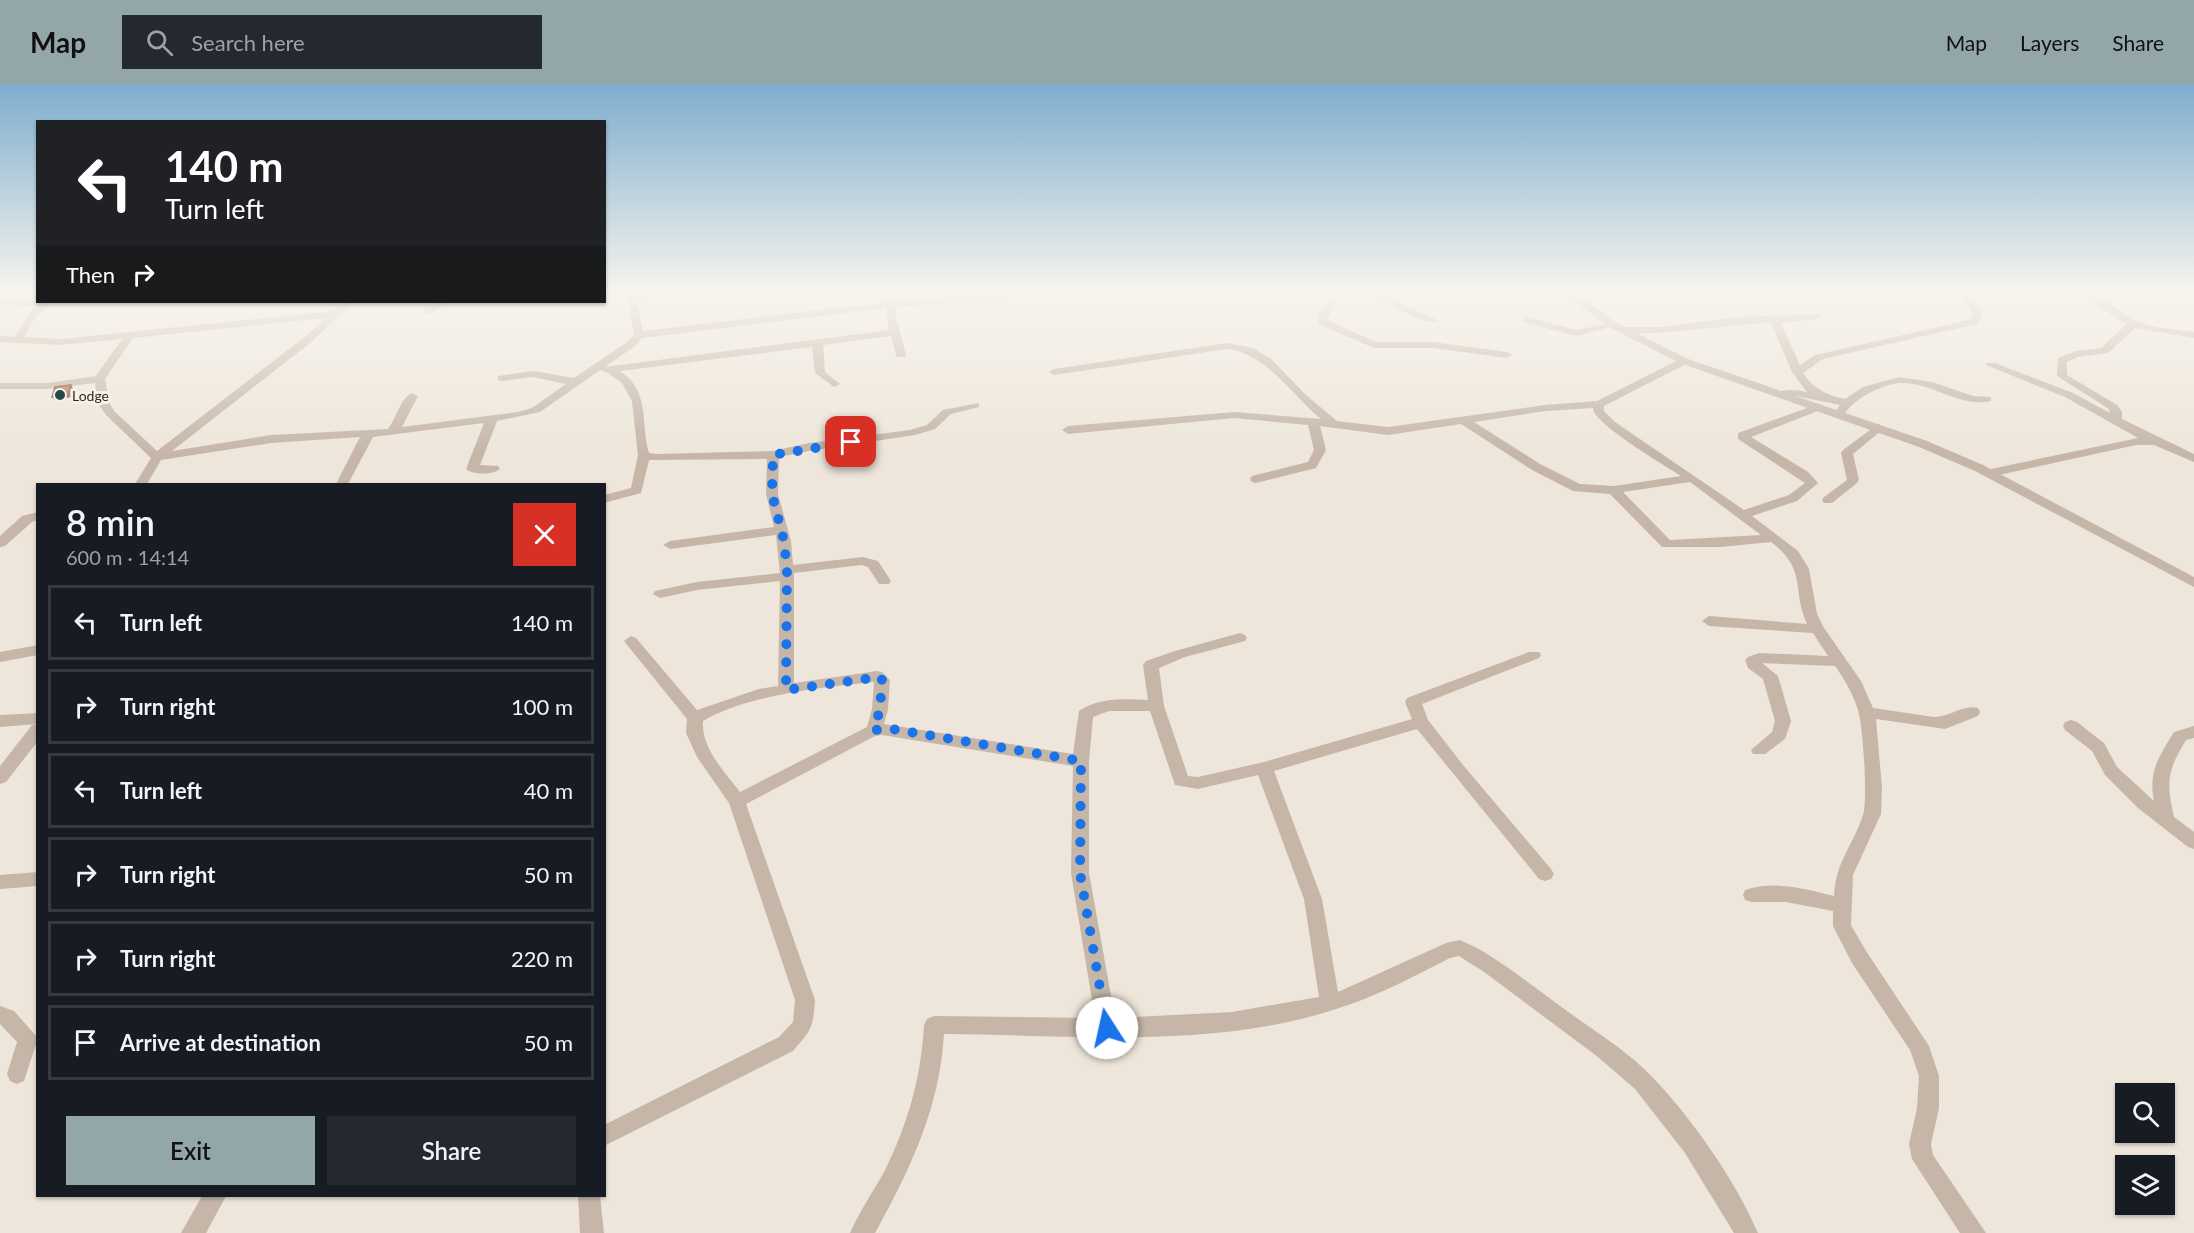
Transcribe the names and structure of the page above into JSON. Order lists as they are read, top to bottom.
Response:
{
  "places": ["Lodge"],
  "page": {
    "header": "Map",
    "search": "Search here",
    "nav": ["Map", "Layers", "Share"],
    "turn": ["140 m", "Turn left"],
    "then": "Then",
    "heading": ["8 min", "600 m · 14:14"],
    "list": [
      {
        "name": "Turn left",
        "value": "140 m"
      },
      {
        "name": "Turn right",
        "value": "100 m"
      },
      {
        "name": "Turn left",
        "value": "40 m"
      },
      {
        "name": "Turn right",
        "value": "50 m"
      },
      {
        "name": "Turn right",
        "value": "220 m"
      },
      {
        "name": "Arrive at destination",
        "value": "50 m"
      }
    ],
    "buttons": ["Exit", "Share"]
  }
}
